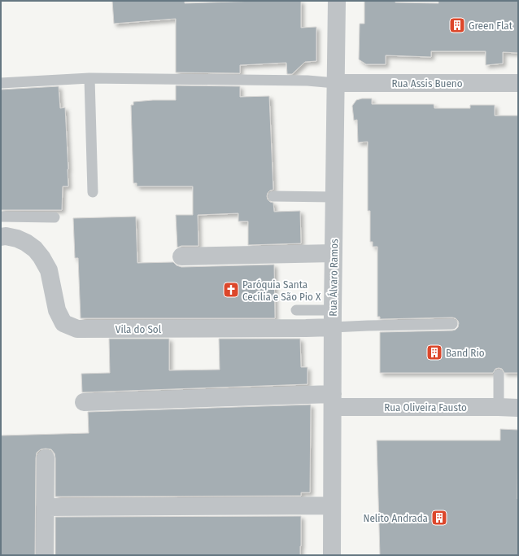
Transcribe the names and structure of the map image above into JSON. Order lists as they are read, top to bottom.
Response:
{
  "streets": {
    "street": [
      "Rua Assis Bueno",
      "Rua Álvaro Ramos",
      "Vila do Sol",
      "Rua Oliveira Fausto"
    ]
  },
  "crossings": [
    ["Rua Assis Bueno", "Rua Álvaro Ramos"],
    ["Rua Álvaro Ramos", "Vila do Sol"],
    ["Rua Álvaro Ramos", "Rua Oliveira Fausto"]
  ],
  "places": {
    "building": ["Green Flat", "Band Rio", "Nelito Andrada"],
    "church": ["Paróquia Santa Cecília e São Pio X"]
  }
}
